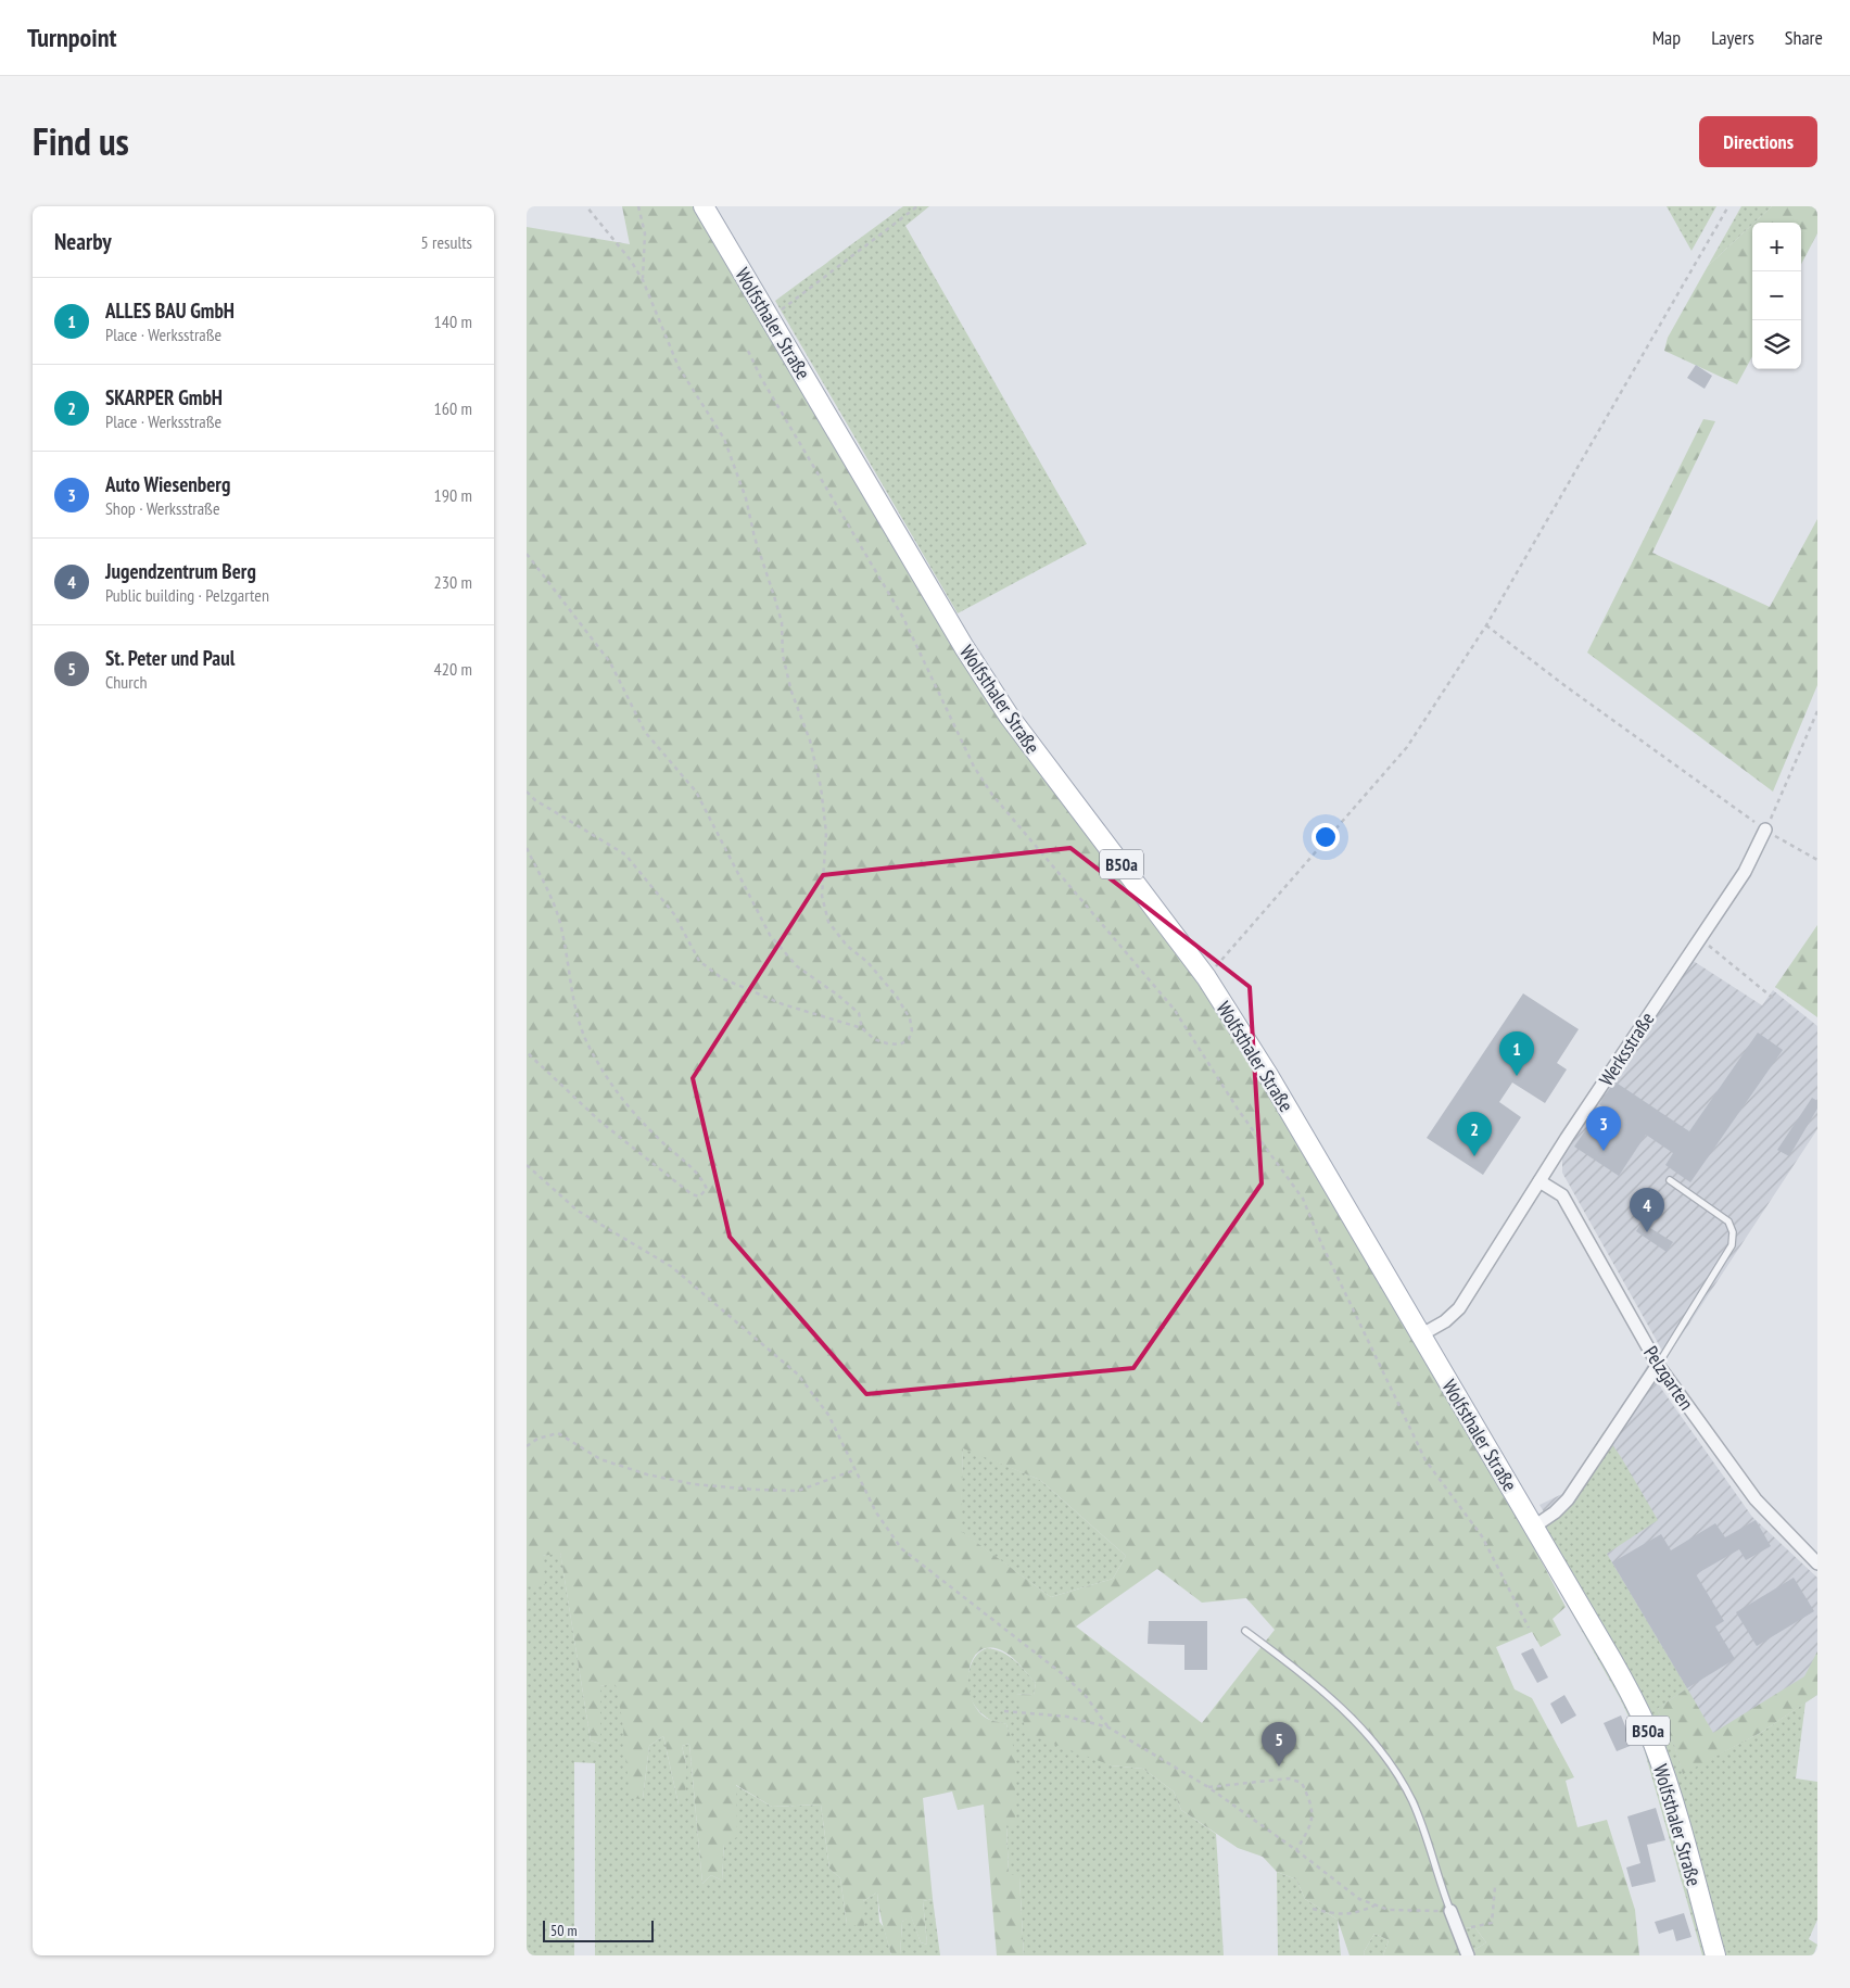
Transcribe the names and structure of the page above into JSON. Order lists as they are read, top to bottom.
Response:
{
  "streets": {
    "main road": ["Wolfsthaler Straße", "B50a"],
    "street": ["Werksstraße", "Pelzgarten"]
  },
  "crossings": [
    ["Wolfsthaler Straße", "Werksstraße"],
    ["Werksstraße", "Pelzgarten"]
  ],
  "scale_bar": "50 m",
  "page": {
    "header": "Turnpoint",
    "nav": ["Map", "Layers", "Share"],
    "title": "Find us",
    "buttons": "Directions",
    "heading": ["Nearby", "5 results"],
    "map_buttons": ["+", "−"],
    "list": [
      {
        "mark": "1",
        "name": "ALLES BAU GmbH",
        "note": "Place · Werksstraße",
        "value": "140 m"
      },
      {
        "mark": "2",
        "name": "SKARPER GmbH",
        "note": "Place · Werksstraße",
        "value": "160 m"
      },
      {
        "mark": "3",
        "name": "Auto Wiesenberg",
        "note": "Shop · Werksstraße",
        "value": "190 m"
      },
      {
        "mark": "4",
        "name": "Jugendzentrum Berg",
        "note": "Public building · Pelzgarten",
        "value": "230 m"
      },
      {
        "mark": "5",
        "name": "St. Peter und Paul",
        "note": "Church",
        "value": "420 m"
      }
    ],
    "pins": [
      "1",
      "3",
      "2",
      "4",
      "5"
    ],
    "scale": "50 m"
  }
}
